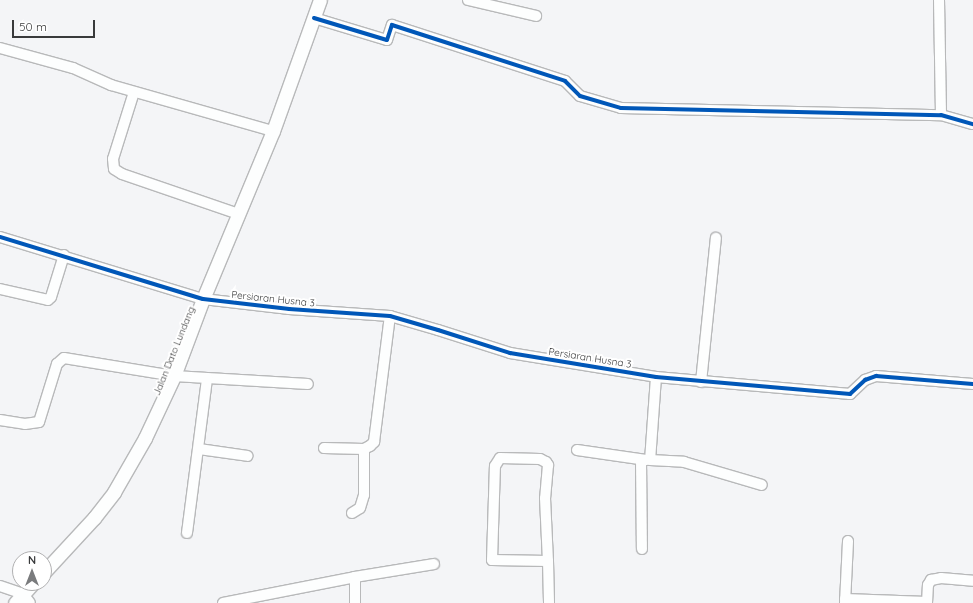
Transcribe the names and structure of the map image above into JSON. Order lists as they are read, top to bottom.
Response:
{
  "streets": {
    "main road": ["Jalan Dato Lundang"],
    "street": ["Persiaran Husna 3"]
  },
  "crossings": [
    ["Persiaran Husna 3", "Jalan Dato Lundang"]
  ],
  "scale_bar": "50 m",
  "north": "top"
}
